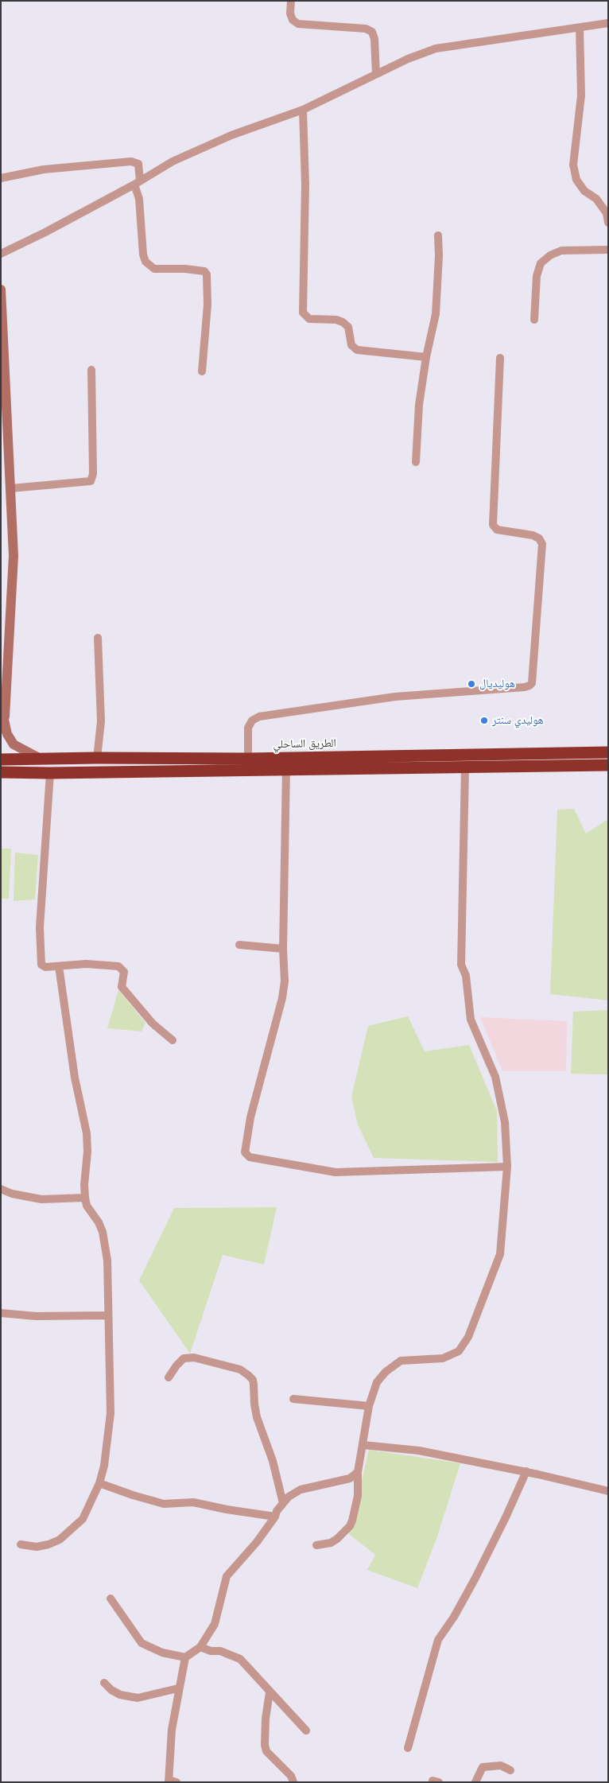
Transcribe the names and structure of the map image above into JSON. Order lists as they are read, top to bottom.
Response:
{
  "streets": {
    "highway": ["الطريق الساحلي"]
  },
  "places": ["هوليديال", "هوليدي سنتر"]
}
